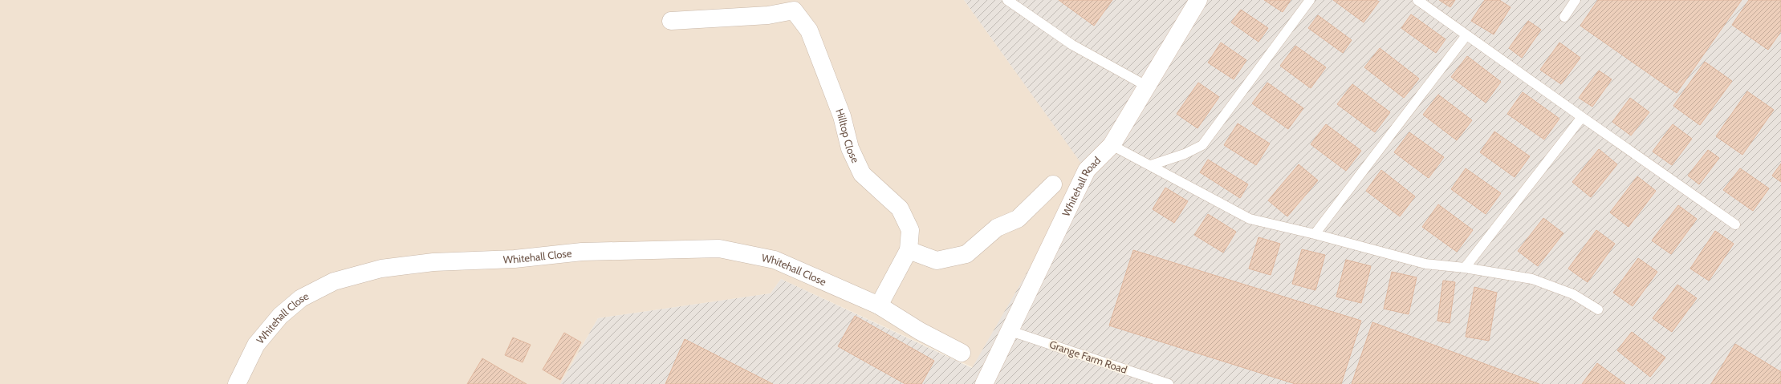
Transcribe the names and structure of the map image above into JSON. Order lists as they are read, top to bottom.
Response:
{
  "streets": {
    "street": ["Hilltop Close", "Whitehall Road", "Whitehall Close"],
    "lane": ["Grange Farm Road"]
  },
  "crossings": [
    ["Whitehall Road", "Grange Farm Road"]
  ]
}
